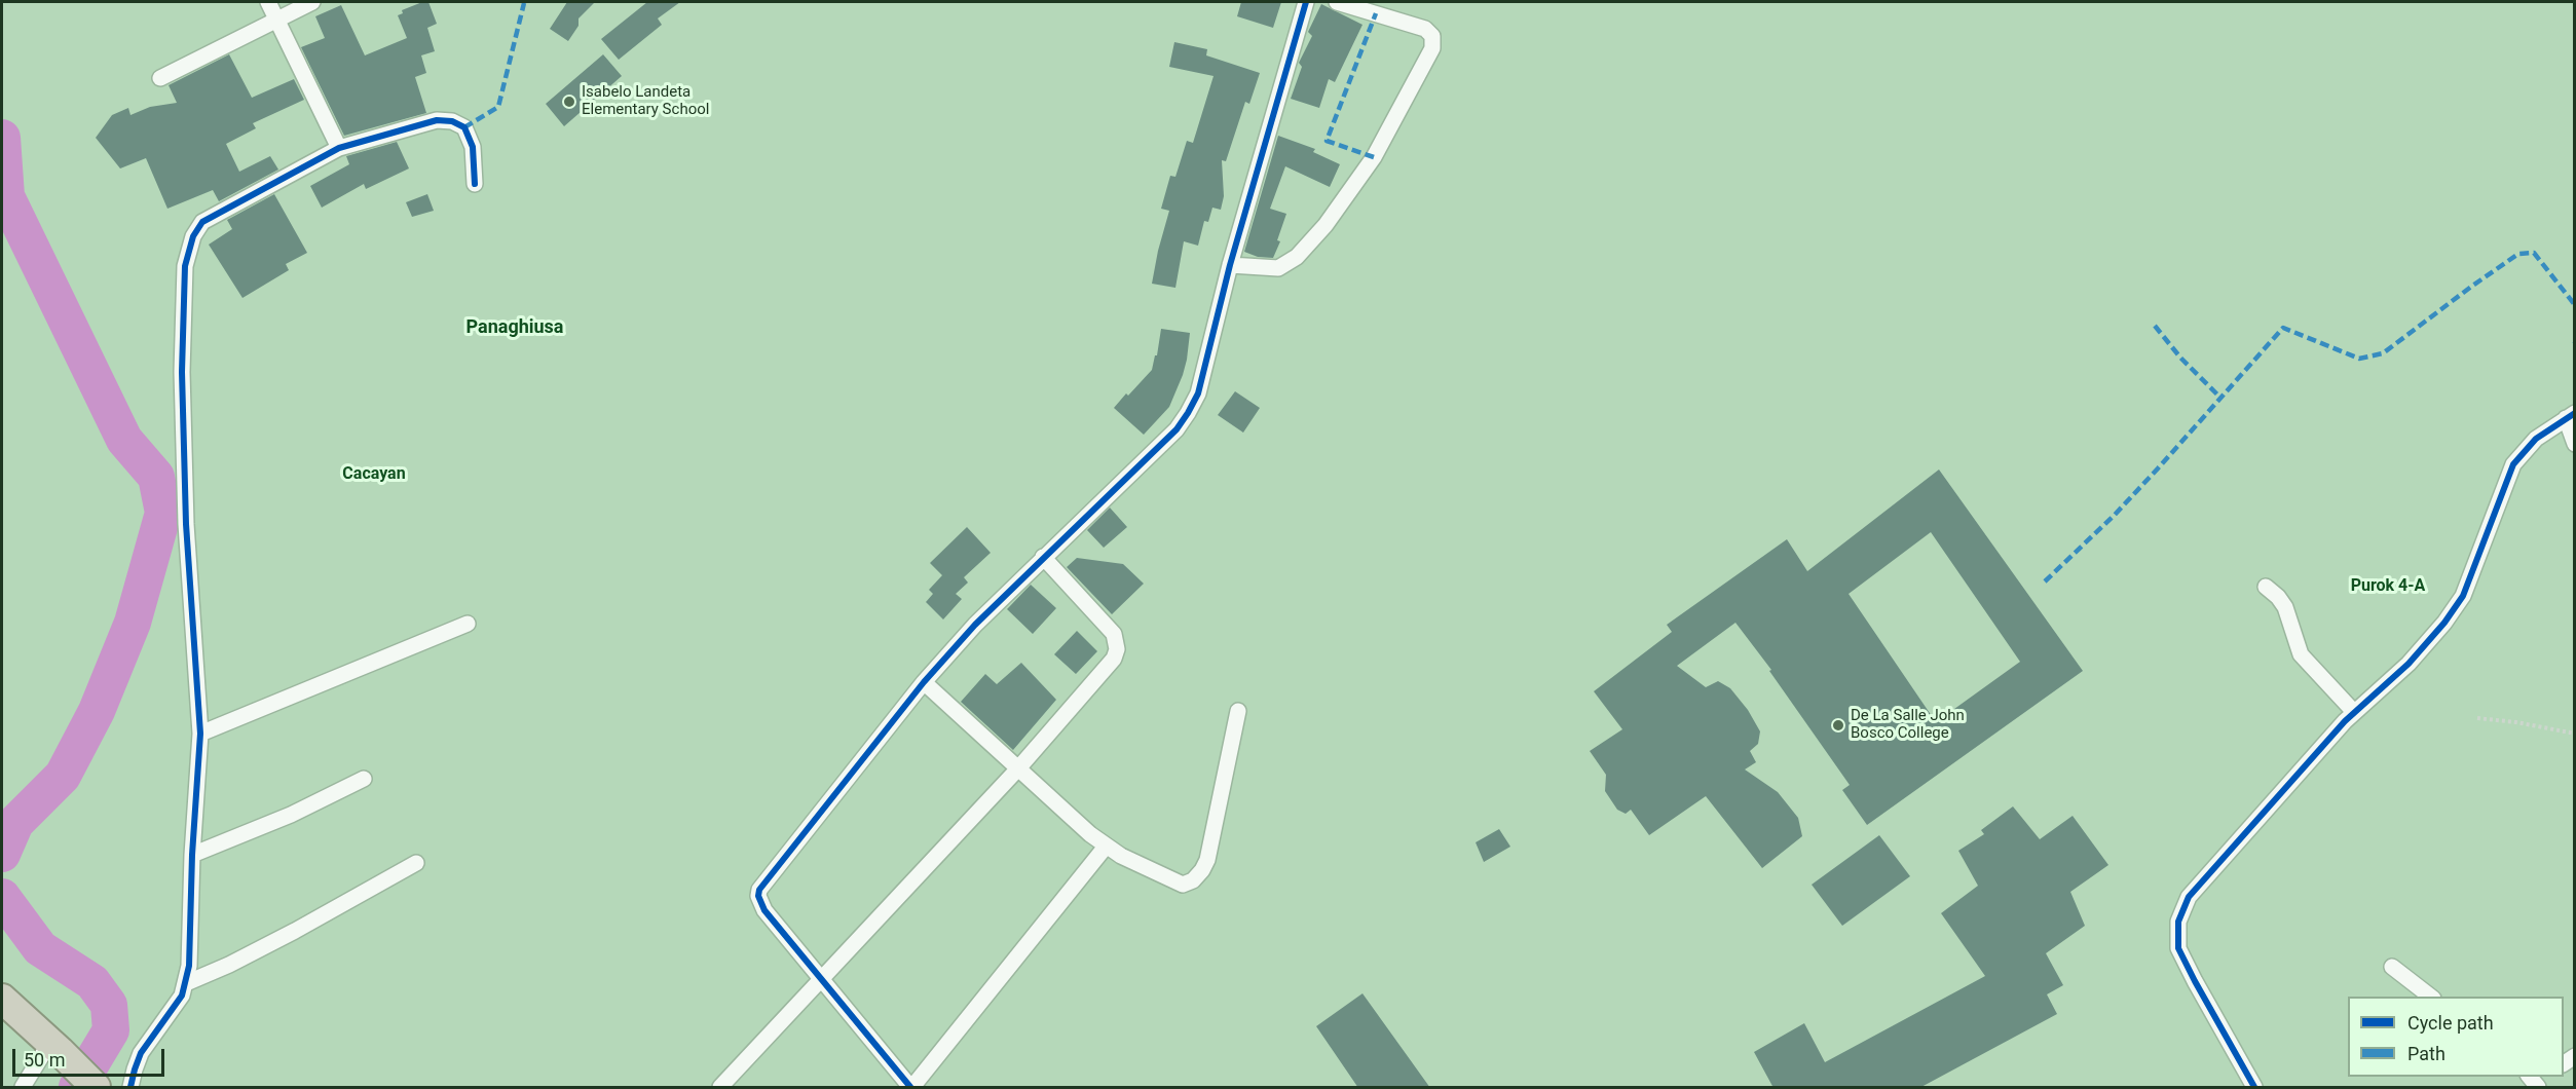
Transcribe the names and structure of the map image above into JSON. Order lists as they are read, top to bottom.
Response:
{
  "districts": ["Panaghiusa", "Cacayan", "Purok 4-A"],
  "places": ["Isabelo Landeta Elementary School", "De La Salle John Bosco College"],
  "legend": ["Cycle path", "Path"],
  "scale_bar": "50 m"
}
